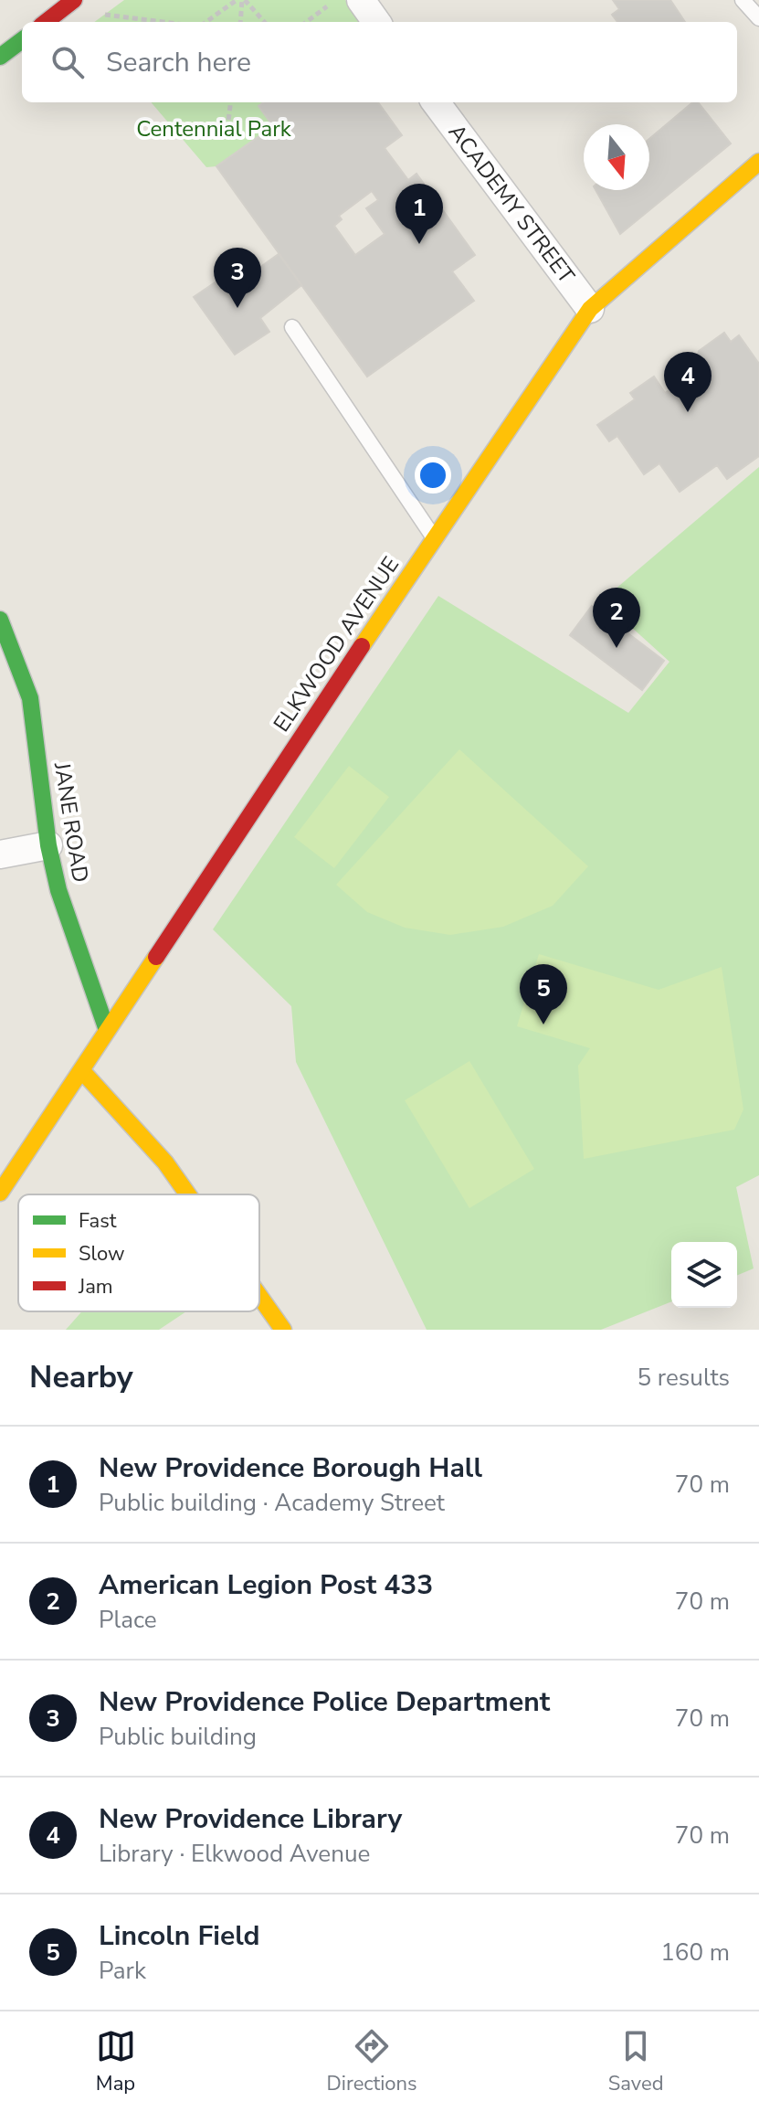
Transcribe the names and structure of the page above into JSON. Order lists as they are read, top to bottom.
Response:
{
  "streets": {
    "street": ["ACADEMY STREET", "ELKWOOD AVENUE", "JANE ROAD"]
  },
  "crossings": [
    ["ACADEMY STREET", "ELKWOOD AVENUE"],
    ["ELKWOOD AVENUE", "JANE ROAD"]
  ],
  "parks": ["Centennial Park"],
  "legend": ["Fast", "Slow", "Jam"],
  "north": "bottom",
  "page": {
    "search": "Search here",
    "pins": [
      "1",
      "3",
      "4",
      "2",
      "5"
    ],
    "heading": ["Nearby", "5 results"],
    "list": [
      {
        "mark": "1",
        "name": "New Providence Borough Hall",
        "note": "Public building · Academy Street",
        "value": "70 m"
      },
      {
        "mark": "2",
        "name": "American Legion Post 433",
        "note": "Place",
        "value": "70 m"
      },
      {
        "mark": "3",
        "name": "New Providence Police Department",
        "note": "Public building",
        "value": "70 m"
      },
      {
        "mark": "4",
        "name": "New Providence Library",
        "note": "Library · Elkwood Avenue",
        "value": "70 m"
      },
      {
        "mark": "5",
        "name": "Lincoln Field",
        "note": "Park",
        "value": "160 m"
      }
    ],
    "nav": ["Map", "Directions", "Saved"]
  }
}
